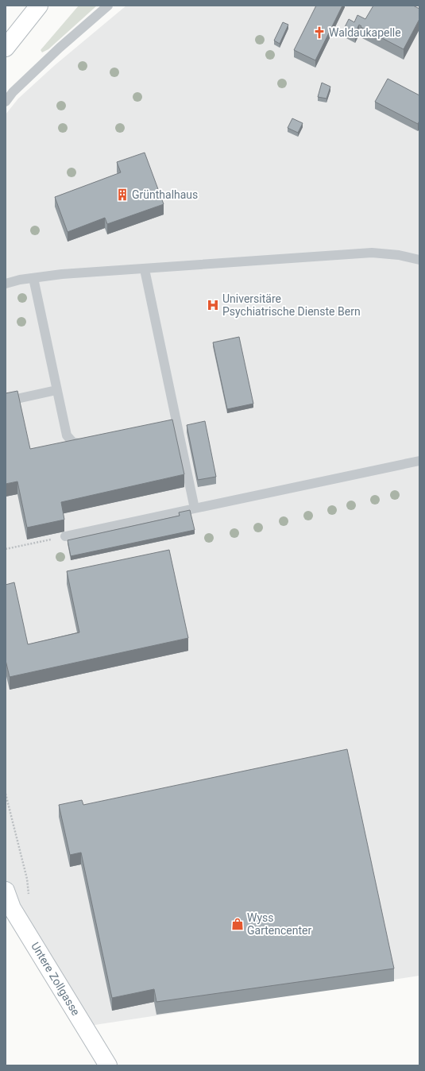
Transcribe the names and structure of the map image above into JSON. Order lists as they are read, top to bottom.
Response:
{
  "streets": {
    "street": ["Untere Zollgasse"]
  },
  "places": {
    "church": ["Waldaukapelle"],
    "building": ["Grünthalhaus"],
    "hospital": ["Universitäre Psychiatrische Dienste Bern"],
    "shop": ["Wyss Gartencenter"]
  }
}
